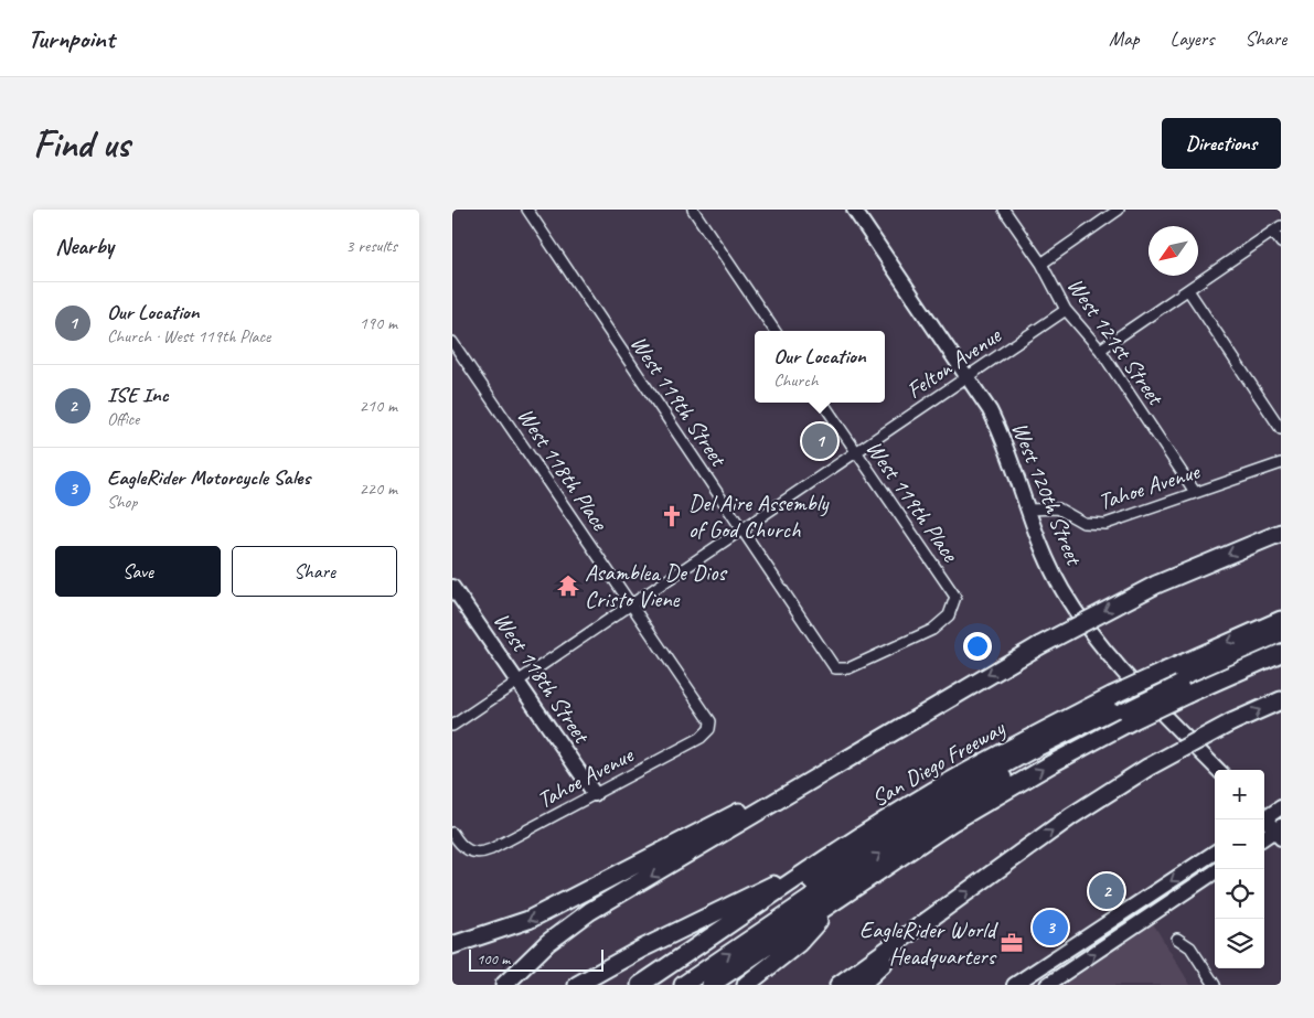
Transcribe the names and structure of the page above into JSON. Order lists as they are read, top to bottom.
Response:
{
  "streets": {
    "highway": ["San Diego Freeway"],
    "main road": ["West 120th Street", "West 118th Street"],
    "street": [
      "West 121st Street",
      "Felton Avenue",
      "West 119th Street",
      "West 118th Place",
      "Tahoe Avenue",
      "West 119th Place"
    ]
  },
  "crossings": [
    ["West 121st Street", "Felton Avenue"],
    ["West 121st Street", "Tahoe Avenue"],
    ["Felton Avenue", "West 119th Street"],
    ["Felton Avenue", "West 118th Place"],
    ["Felton Avenue", "West 120th Street"],
    ["Felton Avenue", "West 119th Place"],
    ["Felton Avenue", "West 118th Street"],
    ["West 119th Street", "West 119th Place"],
    ["West 118th Place", "Tahoe Avenue"],
    ["Tahoe Avenue", "West 120th Street"],
    ["Tahoe Avenue", "West 118th Street"]
  ],
  "places": {
    "church": ["Del Aire Assembly of God Church"],
    "temple": ["Asamblea De Dios Cristo Viene"],
    "office": ["EagleRider World Headquarters"]
  },
  "scale_bar": "100 m",
  "north": "bottom left",
  "page": {
    "header": "Turnpoint",
    "nav": ["Map", "Layers", "Share"],
    "buttons": [
      "Directions",
      ["Save", "Share"]
    ],
    "title": "Find us",
    "heading": ["Nearby", "3 results"],
    "list": [
      {
        "mark": "1",
        "name": "Our Location",
        "note": "Church · West 119th Place",
        "value": "190 m"
      },
      {
        "mark": "2",
        "name": "ISE Inc",
        "note": "Office",
        "value": "210 m"
      },
      {
        "mark": "3",
        "name": "EagleRider Motorcycle Sales",
        "note": "Shop",
        "value": "220 m"
      }
    ],
    "popup": ["Our Location", "Church"],
    "pins": ["1", "2", "3"],
    "map_buttons": ["+", "−"],
    "scale": "100 m"
  }
}
